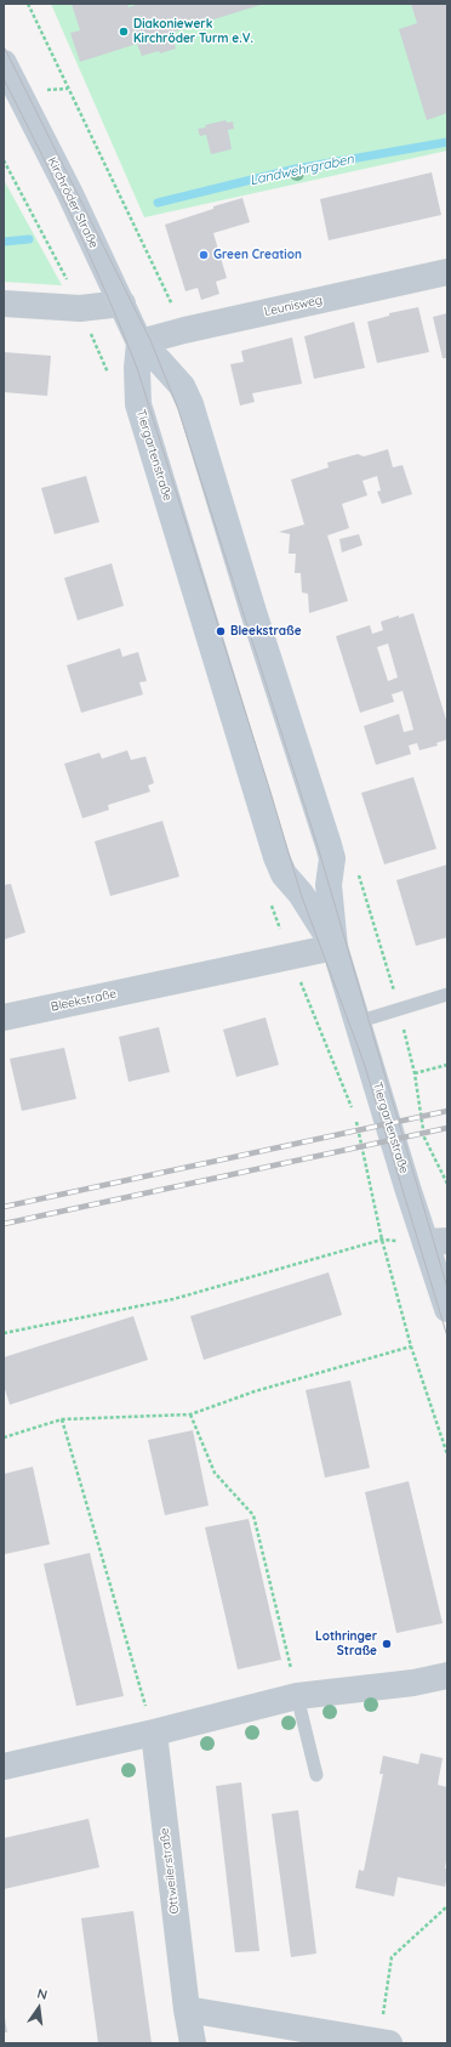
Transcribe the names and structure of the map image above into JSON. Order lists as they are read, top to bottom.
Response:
{
  "streets": {
    "main road": ["Kirchröder Straße", "Tiergartenstraße"],
    "street": ["Leunisweg", "Bleekstraße", "Ottweilerstraße"]
  },
  "crossings": [
    ["Kirchröder Straße", "Leunisweg"],
    ["Kirchröder Straße", "Tiergartenstraße"],
    ["Leunisweg", "Tiergartenstraße"],
    ["Tiergartenstraße", "Bleekstraße"]
  ],
  "water": ["Landwehrgraben"],
  "places": [
    "Diakoniewerk Kirchröder Turm e.V.",
    "Green Creation",
    "Bleekstraße",
    "Lothringer Straße"
  ],
  "north": "top"
}
